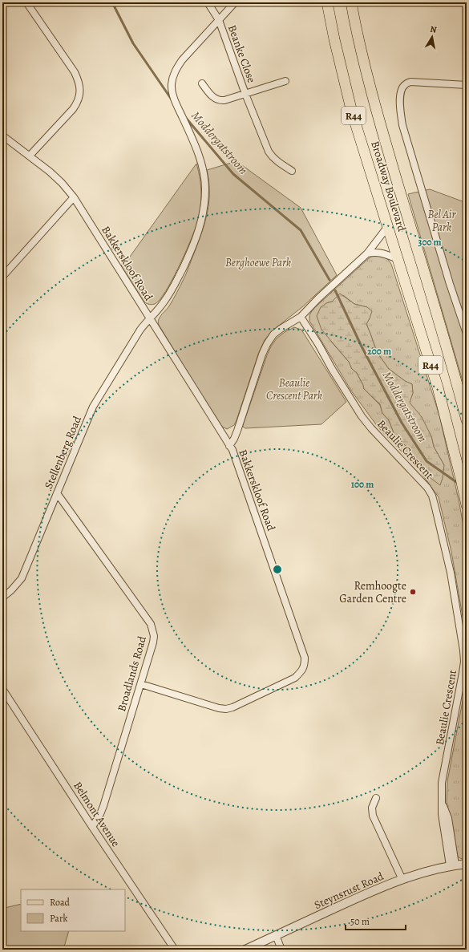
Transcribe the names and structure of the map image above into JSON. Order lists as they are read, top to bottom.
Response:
{
  "streets": {
    "main road": ["R44", "Broadway Boulevard"],
    "street": [
      "Beanke Close",
      "Bakkerskloof Road",
      "Beaulie Crescent",
      "Stellenberg Road",
      "Broadlands Road",
      "Belmont Avenue",
      "Steynsrust Road"
    ]
  },
  "crossings": [
    ["Beanke Close", "Stellenberg Road"],
    ["Bakkerskloof Road", "Stellenberg Road"],
    ["Bakkerskloof Road", "Broadlands Road"],
    ["Beaulie Crescent", "Steynsrust Road"],
    ["Stellenberg Road", "Broadlands Road"],
    ["Broadlands Road", "Belmont Avenue"]
  ],
  "water": ["Moddergatstroom"],
  "parks": ["Bel Air Park", "Berghoewe Park", "Beaulie Crescent Park"],
  "places": ["Remhoogte Garden Centre"],
  "legend": ["Road", "Park"],
  "scale_bar": "50 m",
  "north": "top",
  "rings": ["300 m", "200 m", "100 m"]
}
